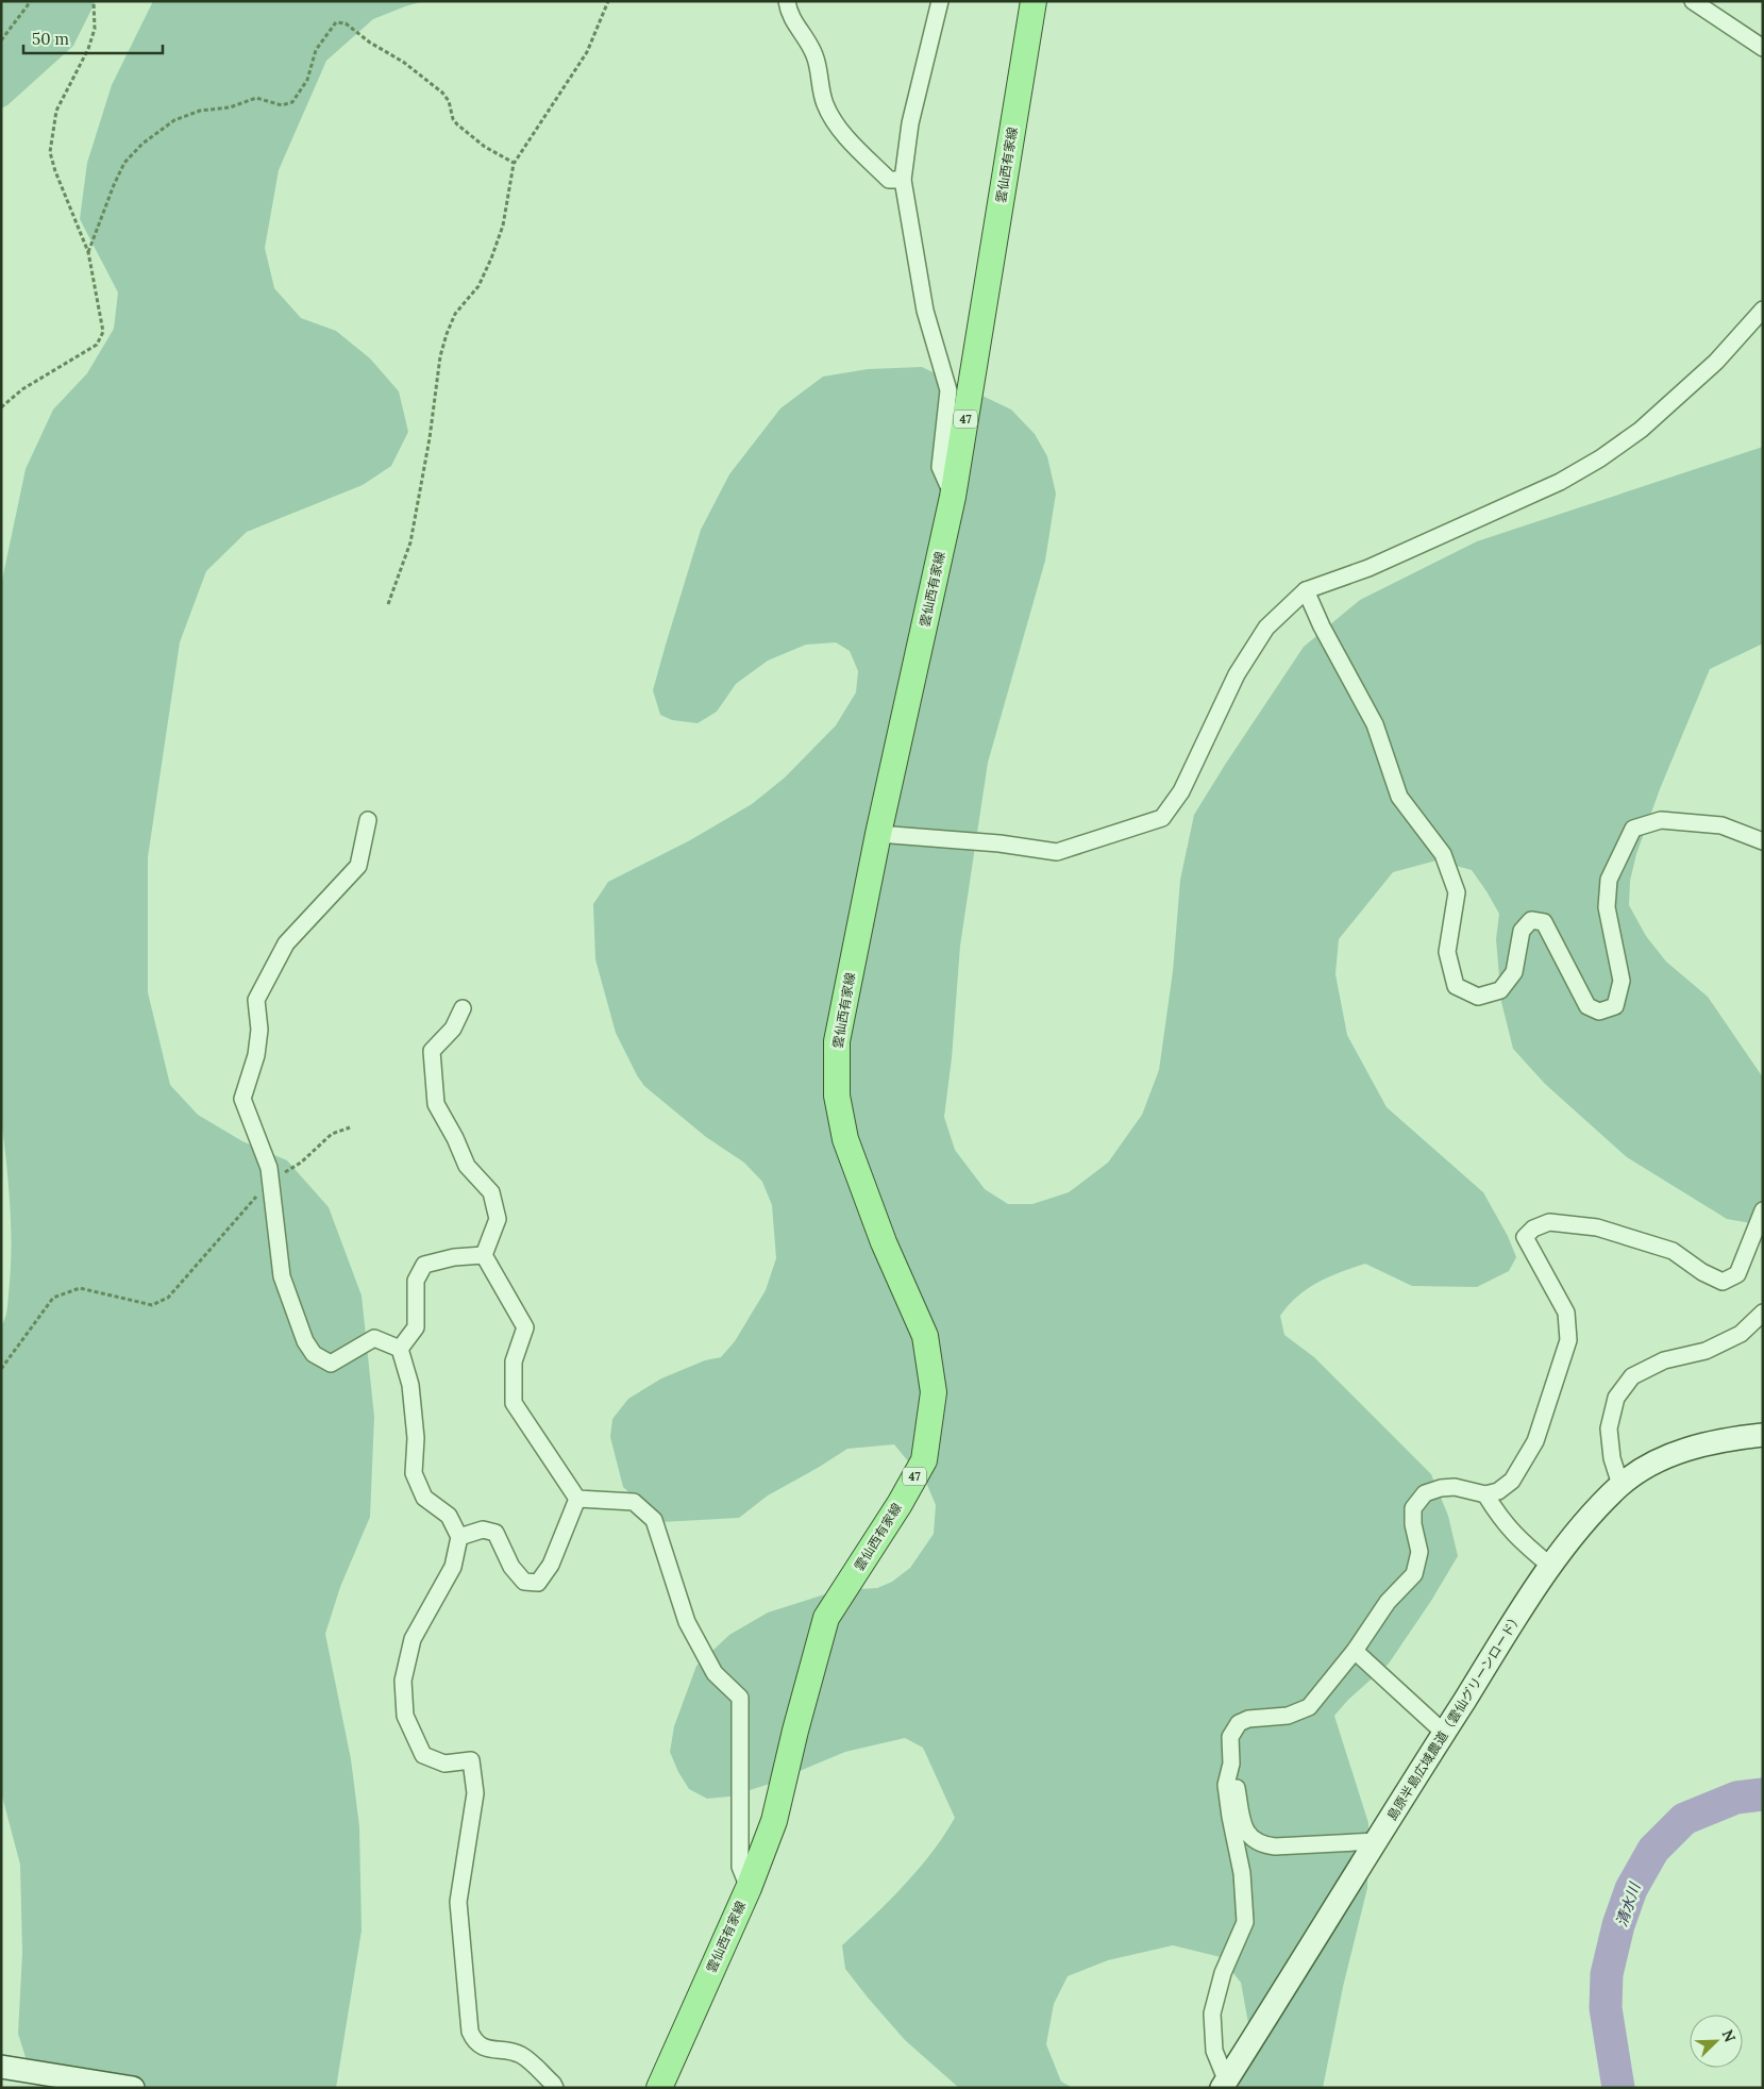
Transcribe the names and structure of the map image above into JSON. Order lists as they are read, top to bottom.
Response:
{
  "streets": {
    "main road": ["雲仙西有家線", "47"],
    "street": ["島原半島広域農道（雲仙グリーンロード）"]
  },
  "water": ["清水川"],
  "scale_bar": "50 m",
  "north": "top right"
}
